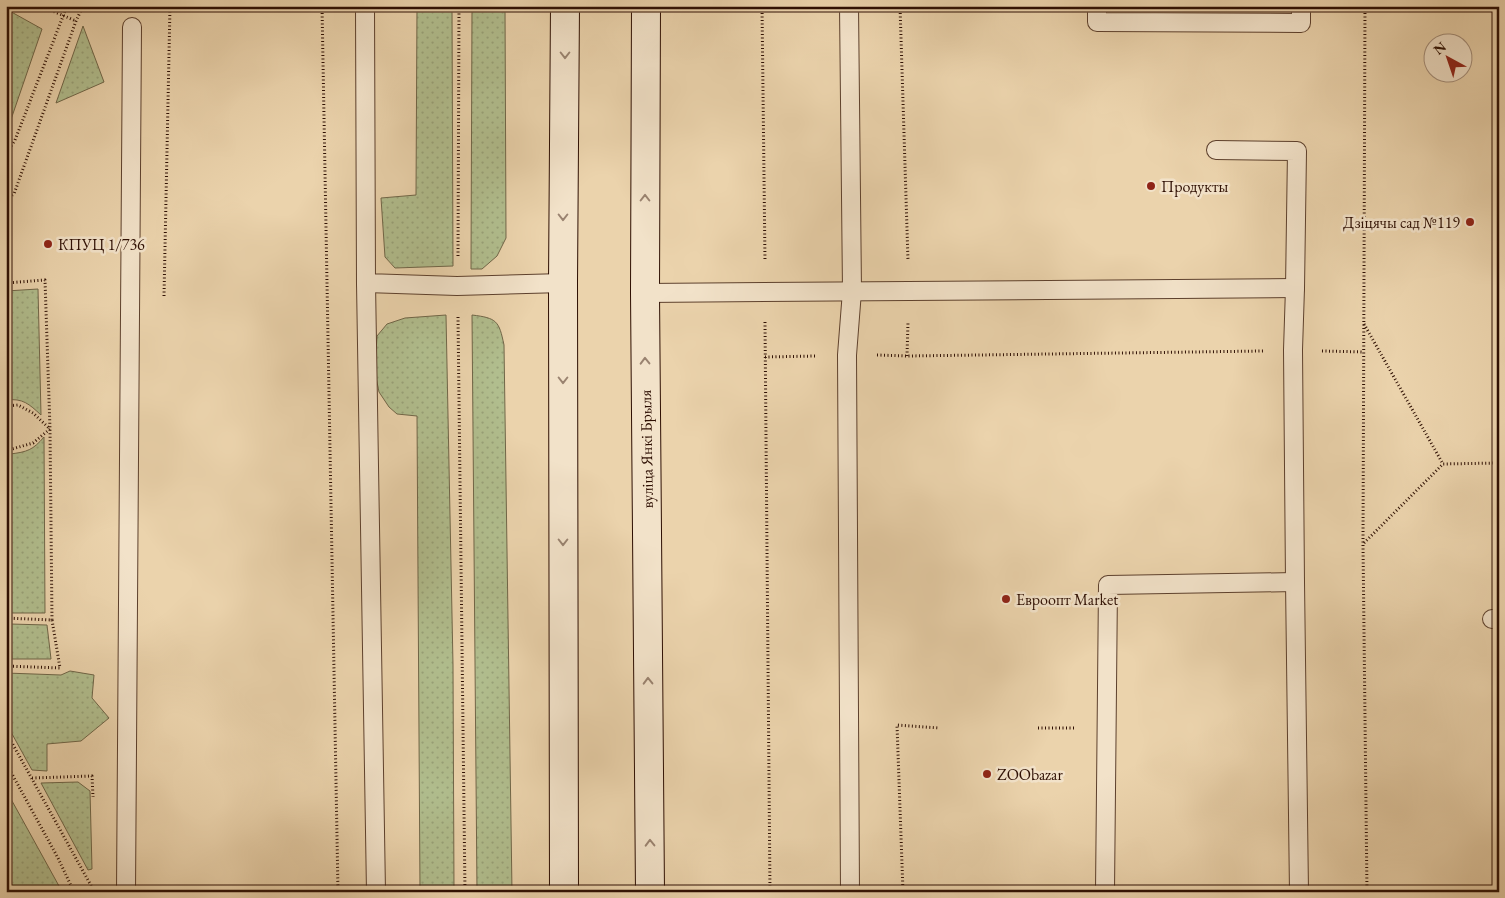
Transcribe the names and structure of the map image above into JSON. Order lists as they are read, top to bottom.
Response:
{
  "streets": {
    "main road": ["вуліца Янкі Брыля"]
  },
  "places": [
    "Продукты",
    "Дзіцячы сад №119",
    "КПУЦ 1/736",
    "Евроопт Market",
    "ZOObazar"
  ],
  "north": "top left"
}
